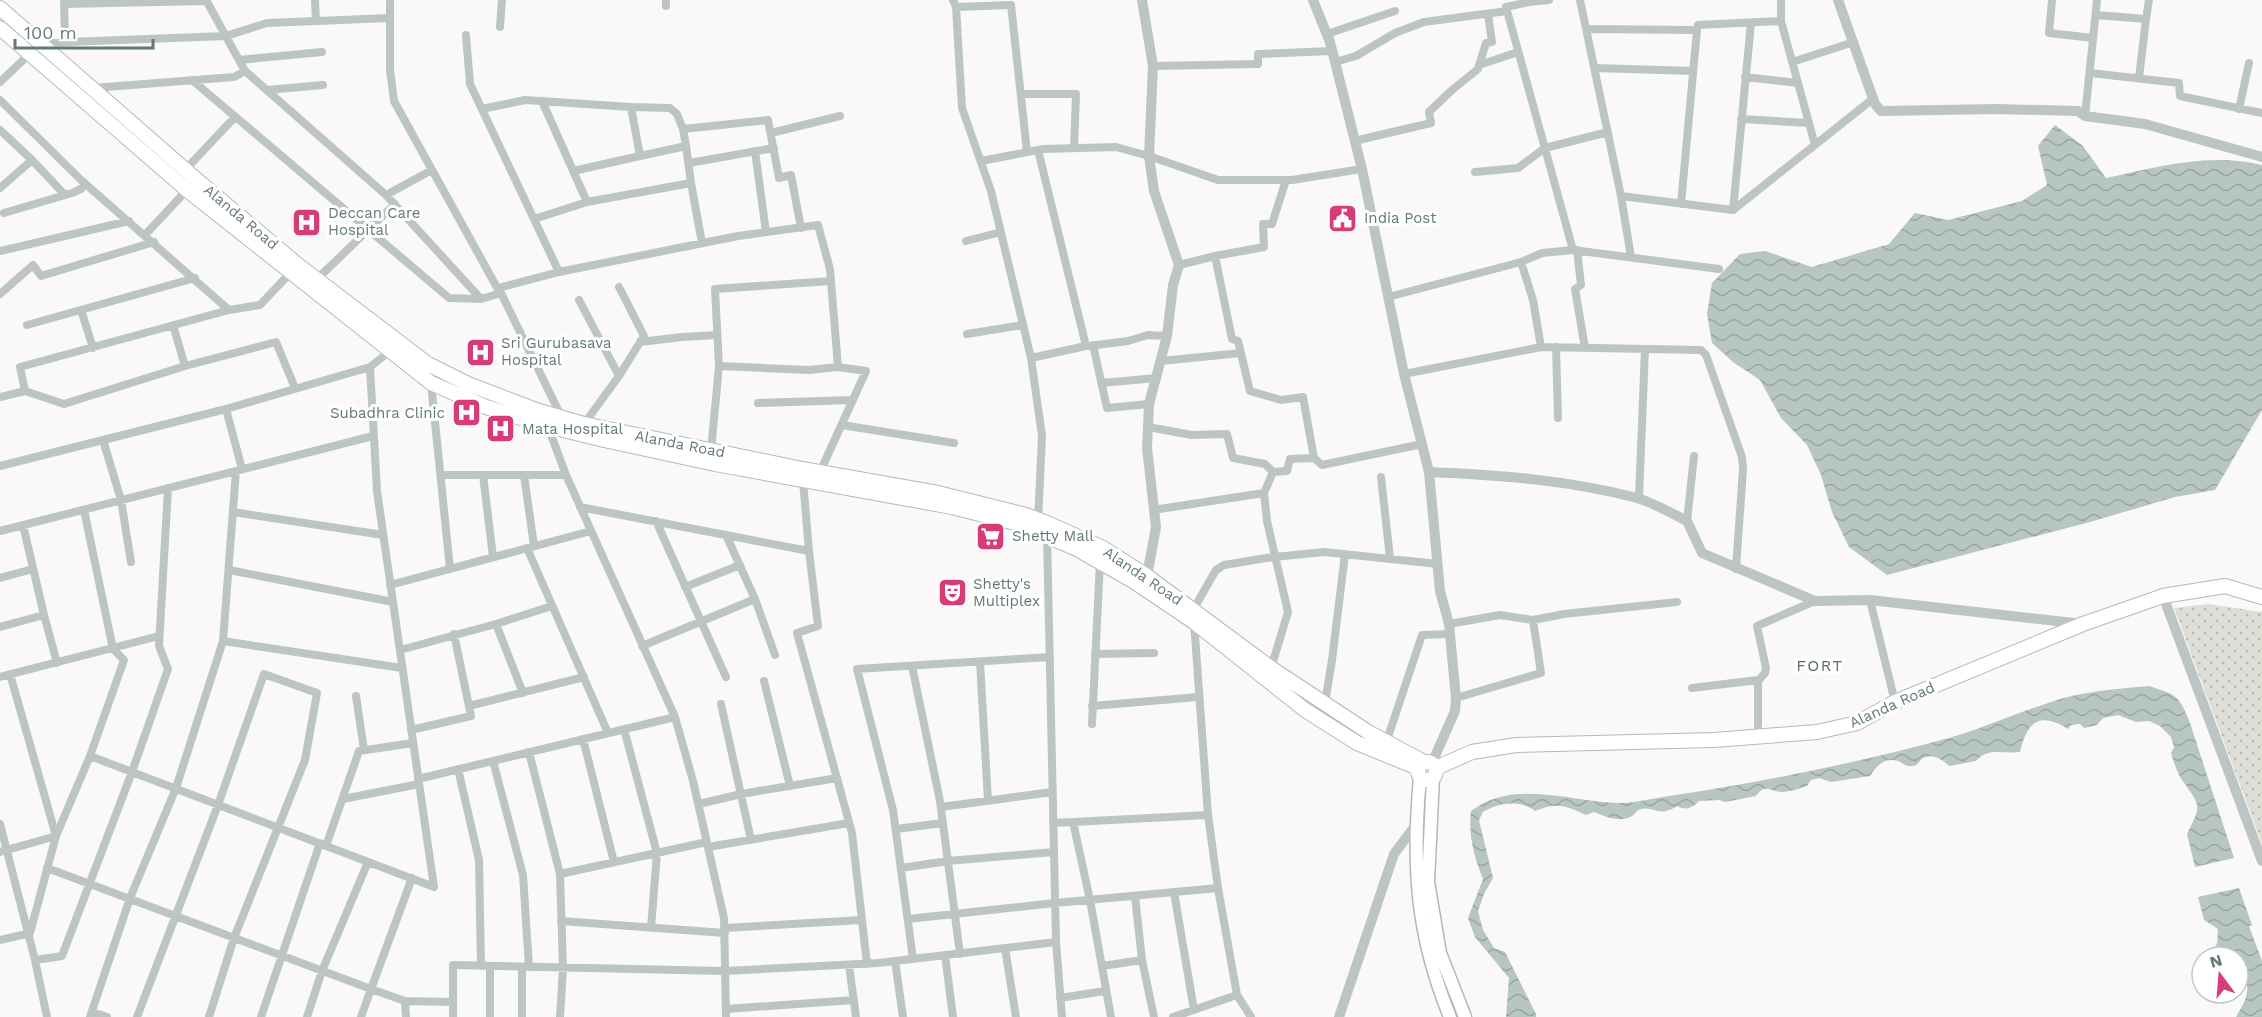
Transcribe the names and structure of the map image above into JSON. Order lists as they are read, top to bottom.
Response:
{
  "streets": {
    "main road": ["Alanda Road"]
  },
  "districts": ["FORT"],
  "places": {
    "public building": ["India Post"],
    "hospital": [
      "Deccan Care Hospital",
      "Sri Gurubasava Hospital",
      "Subadhra Clinic",
      "Mata Hospital"
    ],
    "supermarket": ["Shetty Mall"],
    "theatre": ["Shetty's Multiplex"]
  },
  "scale_bar": "100 m",
  "north": "top"
}
